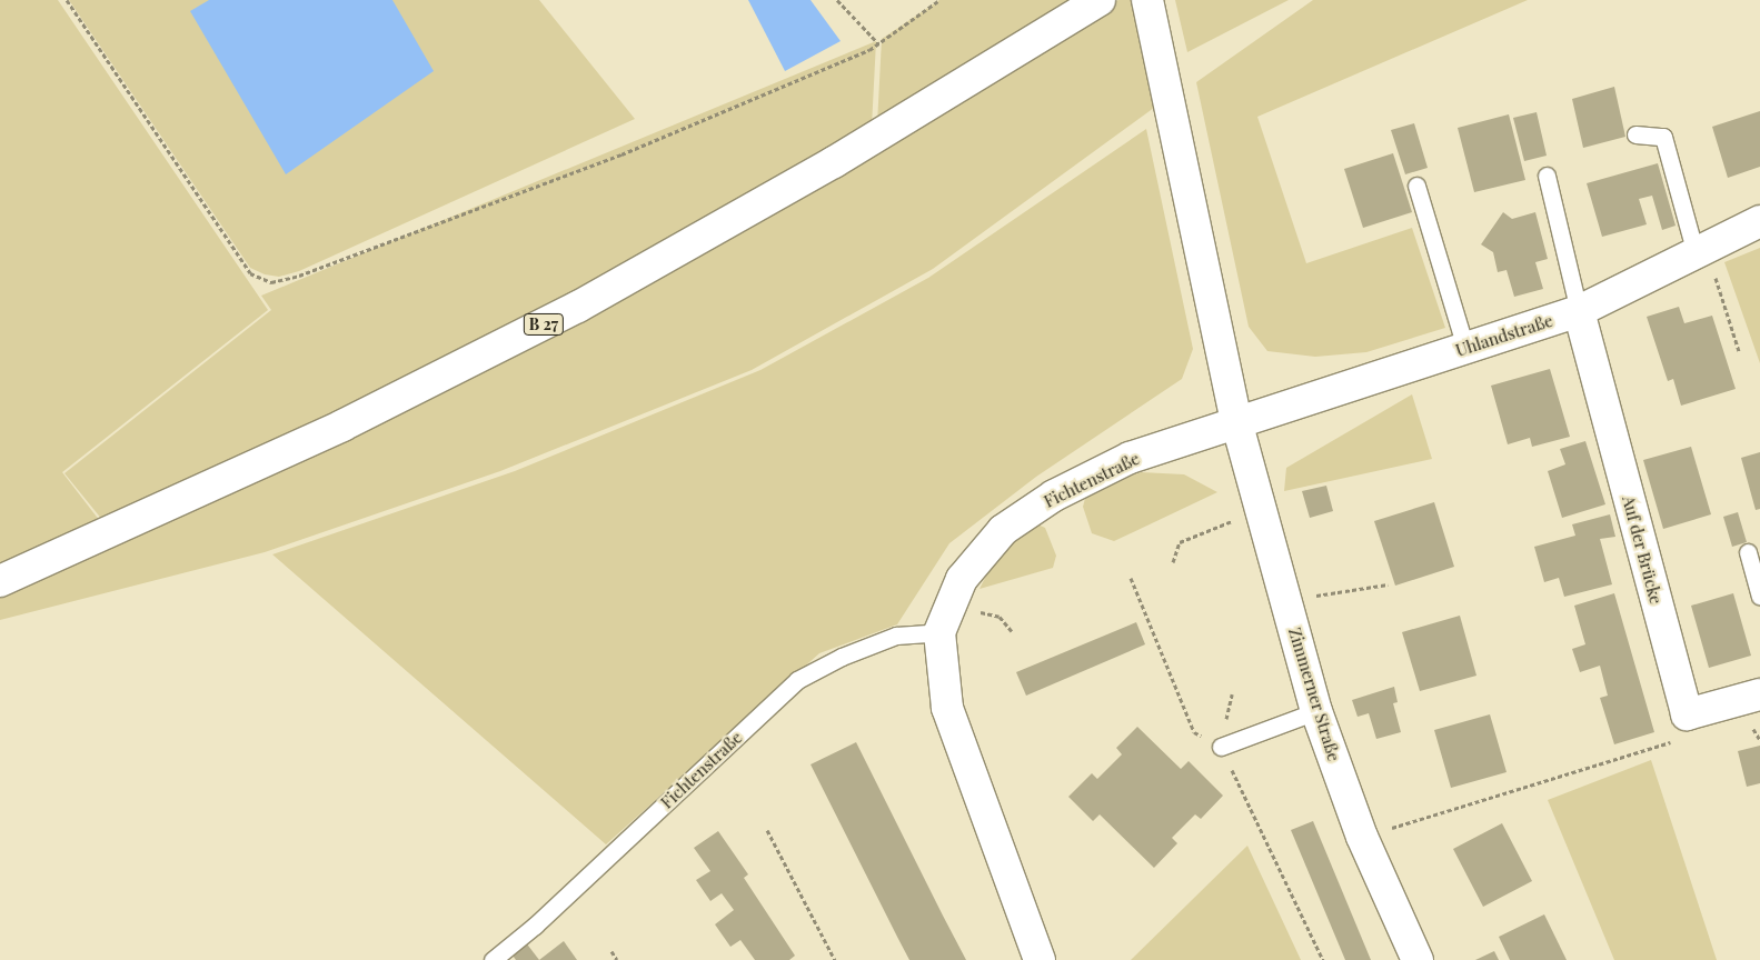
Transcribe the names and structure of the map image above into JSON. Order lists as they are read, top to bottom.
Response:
{
  "streets": {
    "street": [
      "B 27",
      "Uhlandstraße",
      "Fichtenstraße",
      "Auf der Brücke",
      "Zimmerner Straße"
    ]
  },
  "crossings": [
    ["Uhlandstraße", "Fichtenstraße"],
    ["Uhlandstraße", "Auf der Brücke"],
    ["Uhlandstraße", "Zimmerner Straße"],
    ["Fichtenstraße", "Zimmerner Straße"]
  ]
}
